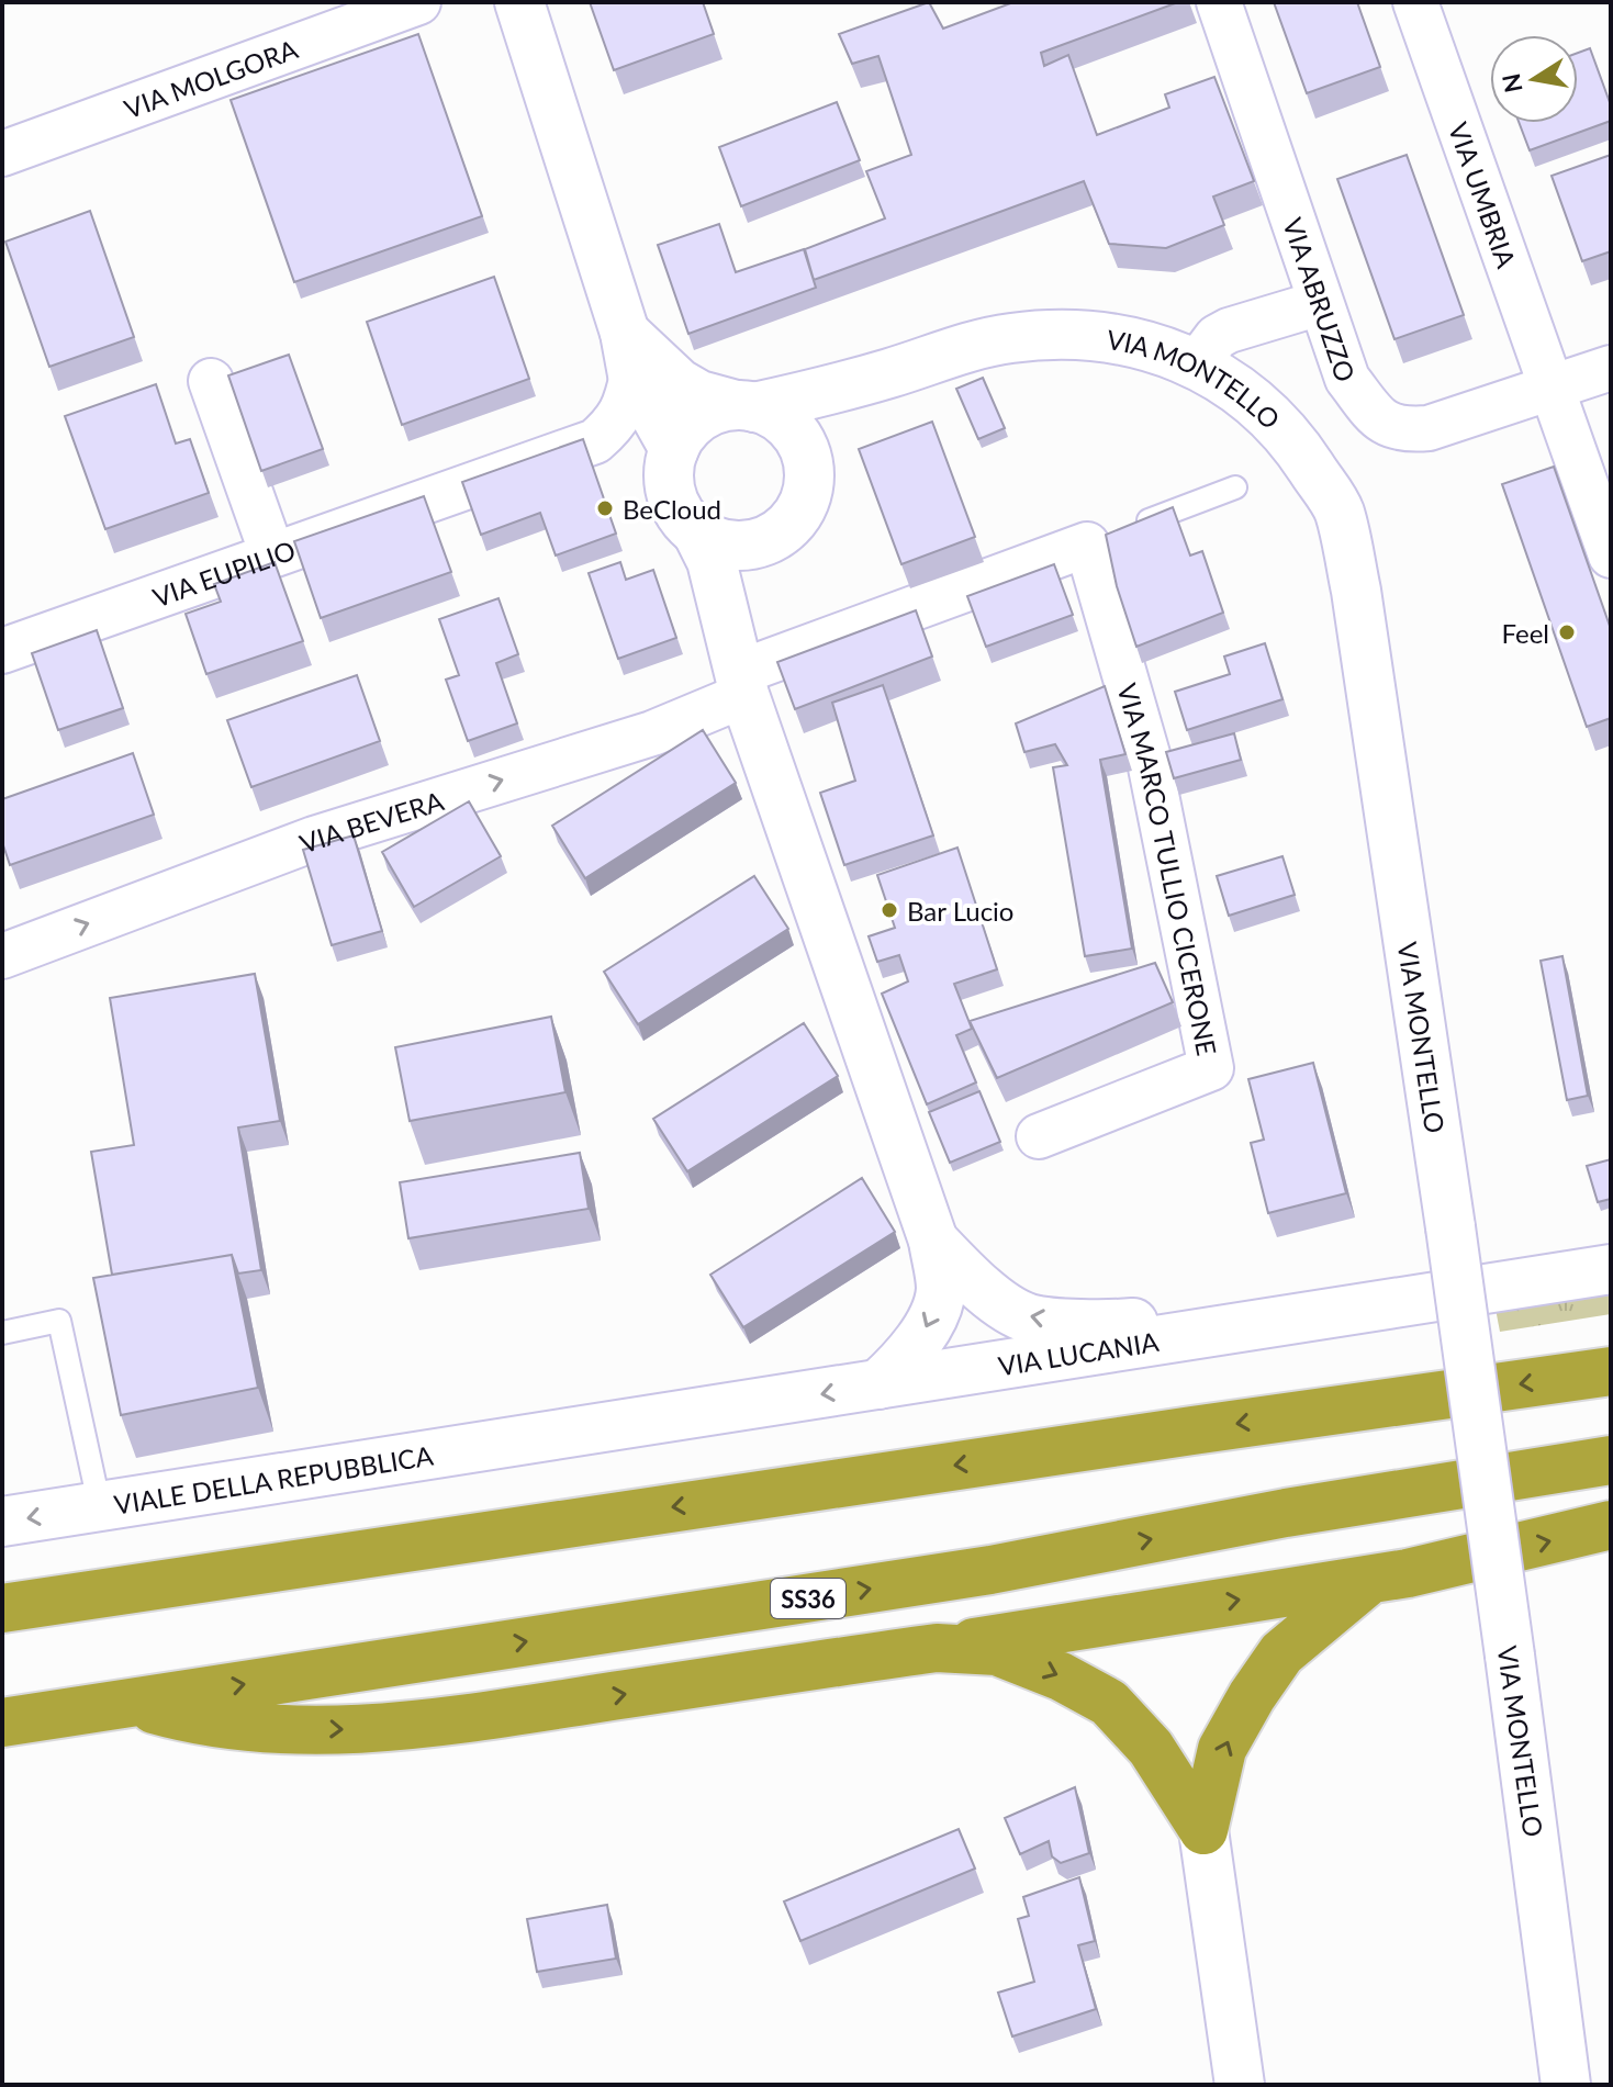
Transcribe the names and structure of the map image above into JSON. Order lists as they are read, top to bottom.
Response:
{
  "streets": {
    "highway": ["SS36"],
    "street": [
      "VIA MOLGORA",
      "VIA UMBRIA",
      "VIA ABRUZZO",
      "VIA MONTELLO",
      "VIA EUPILIO",
      "VIA BEVERA",
      "VIA MARCO TULLIO CICERONE",
      "VIA LUCANIA",
      "VIALE DELLA REPUBBLICA"
    ]
  },
  "crossings": [
    ["VIA UMBRIA", "VIA ABRUZZO"],
    ["VIA MONTELLO", "VIA EUPILIO"],
    ["VIA BEVERA", "VIA MARCO TULLIO CICERONE"],
    ["VIA LUCANIA", "VIALE DELLA REPUBBLICA"]
  ],
  "one_way": ["VIA BEVERA"],
  "places": ["BeCloud", "Feel", "Bar Lucio"],
  "north": "left"
}
